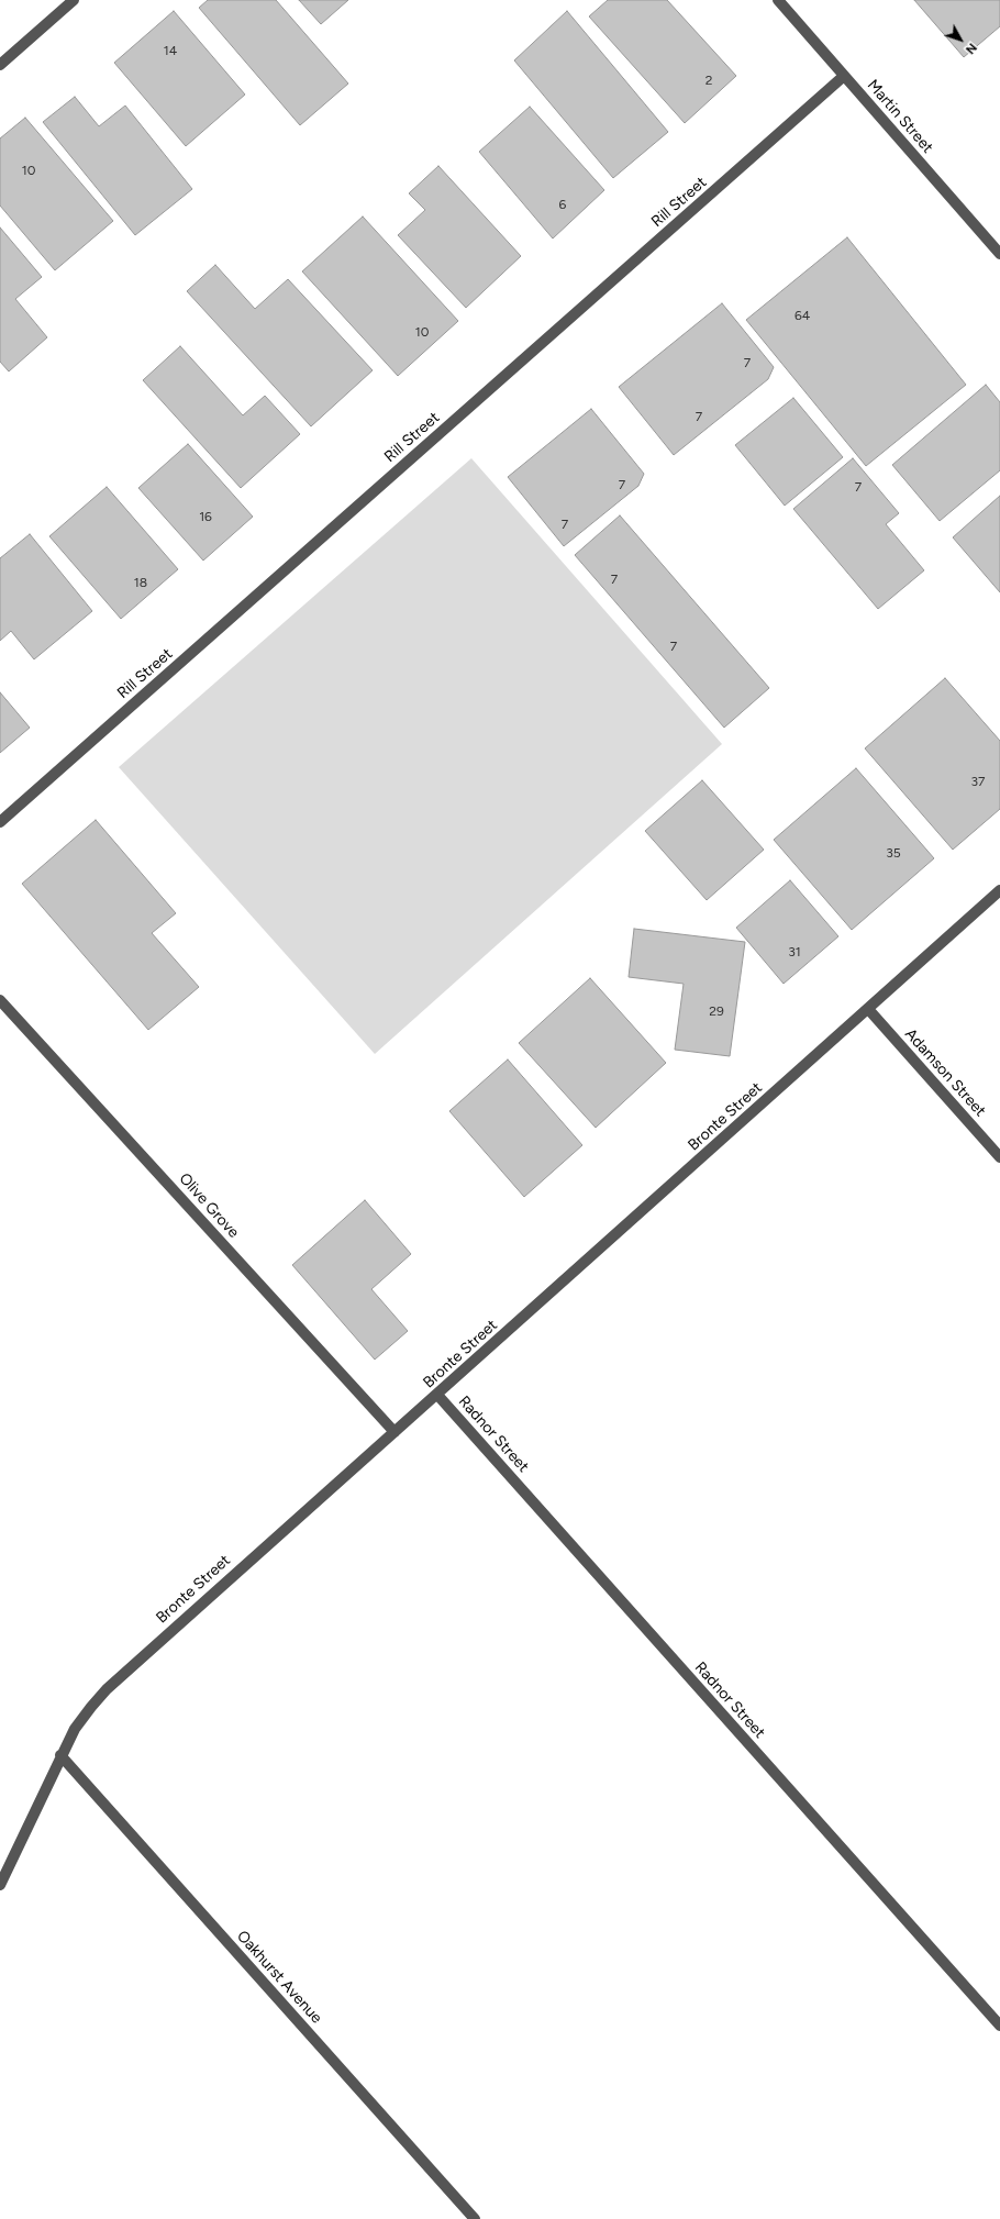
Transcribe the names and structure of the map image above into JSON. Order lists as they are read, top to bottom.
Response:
{
  "streets": {
    "street": [
      "Martin Street",
      "Rill Street",
      "Adamson Street",
      "Bronte Street",
      "Olive Grove",
      "Radnor Street",
      "Oakhurst Avenue"
    ]
  },
  "crossings": [
    ["Martin Street", "Rill Street"],
    ["Adamson Street", "Bronte Street"],
    ["Bronte Street", "Olive Grove"],
    ["Bronte Street", "Radnor Street"],
    ["Bronte Street", "Oakhurst Avenue"]
  ],
  "house_numbers": [
    "14",
    "2",
    "10",
    "6",
    "64",
    "10",
    "7",
    "7",
    "7",
    "7",
    "16",
    "7",
    "7",
    "18",
    "7",
    "37",
    "35",
    "31",
    "29"
  ],
  "north": "bottom right"
}
